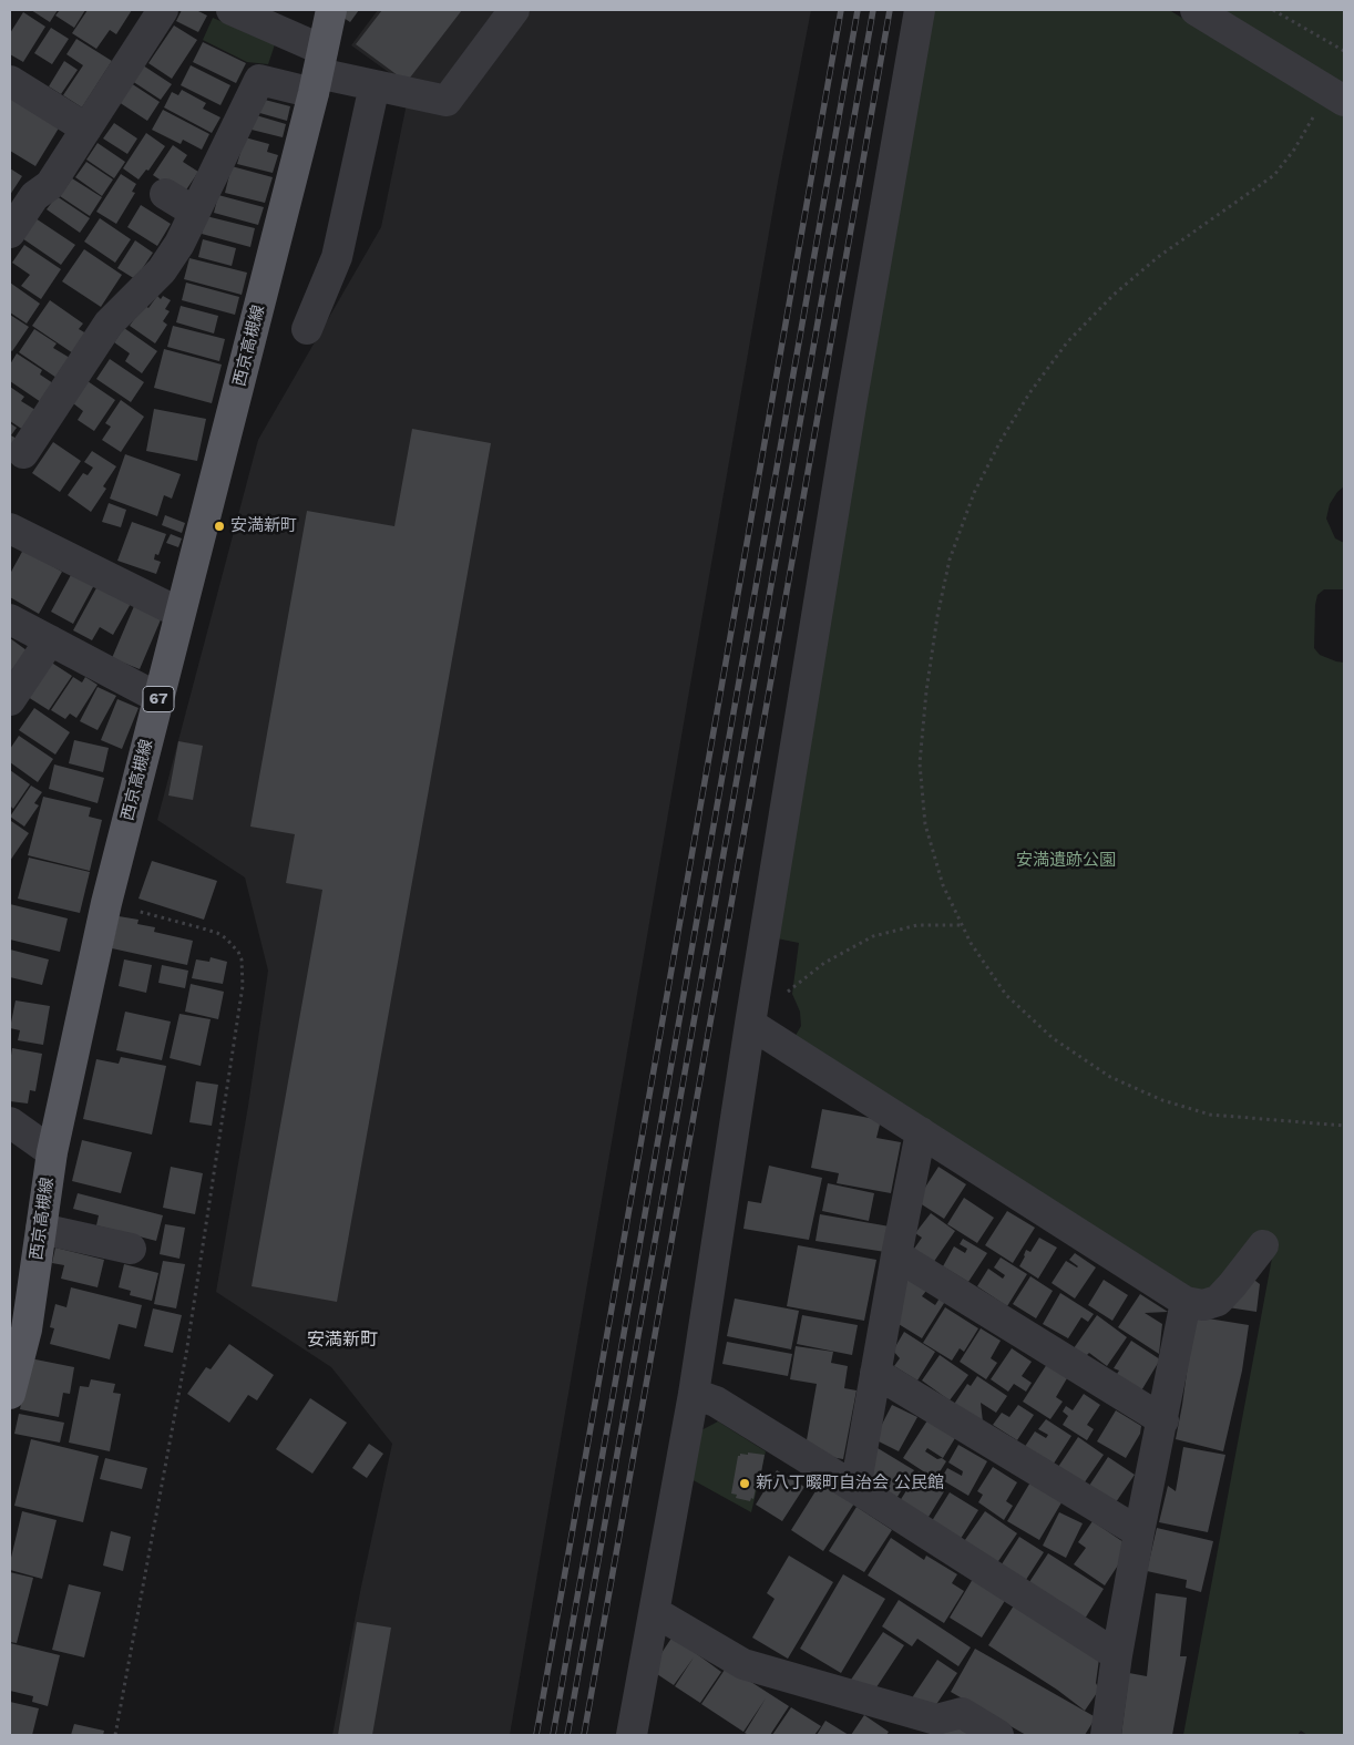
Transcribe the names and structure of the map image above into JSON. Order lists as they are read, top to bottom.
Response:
{
  "streets": {
    "main road": ["西京高槻線", "67"]
  },
  "districts": ["安満新町"],
  "parks": ["安満遺跡公園"],
  "places": ["安満新町", "新八丁畷町自治会 公民館"]
}
